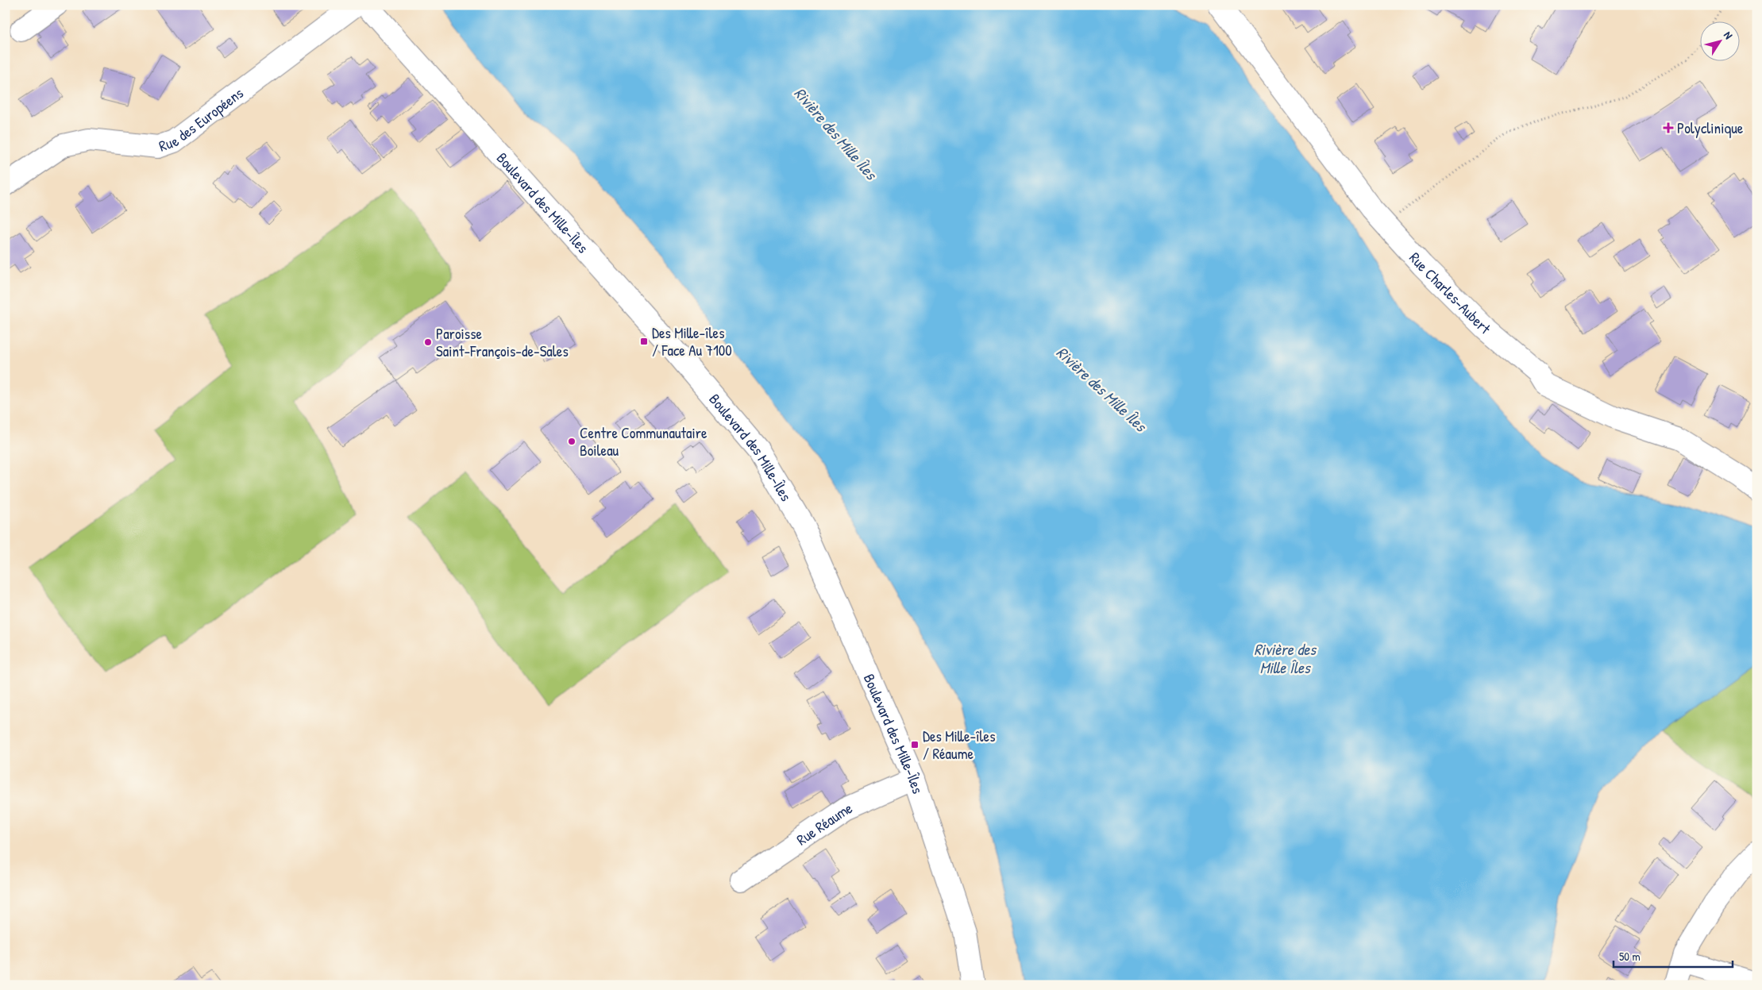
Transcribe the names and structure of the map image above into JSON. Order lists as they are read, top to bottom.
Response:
{
  "streets": {
    "street": [
      "Rue des Européens",
      "Boulevard des Mille-Îles",
      "Rue Charles-Aubert",
      "Rue Réaume"
    ]
  },
  "crossings": [
    ["Boulevard des Mille-Îles", "Rue Réaume"]
  ],
  "water": ["Rivière des Mille Îles"],
  "places": {
    "health": ["Polyclinique"],
    "transit": ["Des Mille-îles / Face Au 7100", "Des Mille-îles / Réaume"],
    "other": ["Paroisse Saint-François-de-Sales", "Centre Communautaire Boileau"]
  },
  "scale_bar": "50 m",
  "north": "top right"
}
